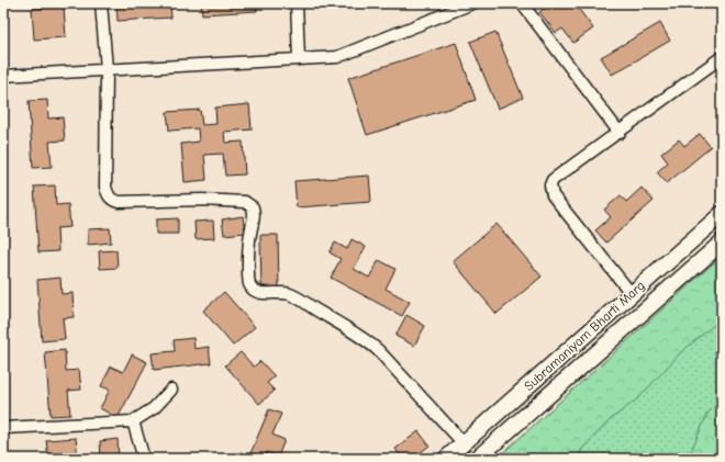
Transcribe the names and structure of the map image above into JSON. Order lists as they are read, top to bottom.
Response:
{
  "streets": {
    "main road": ["Subramaniyam Bharti Marg"]
  }
}
